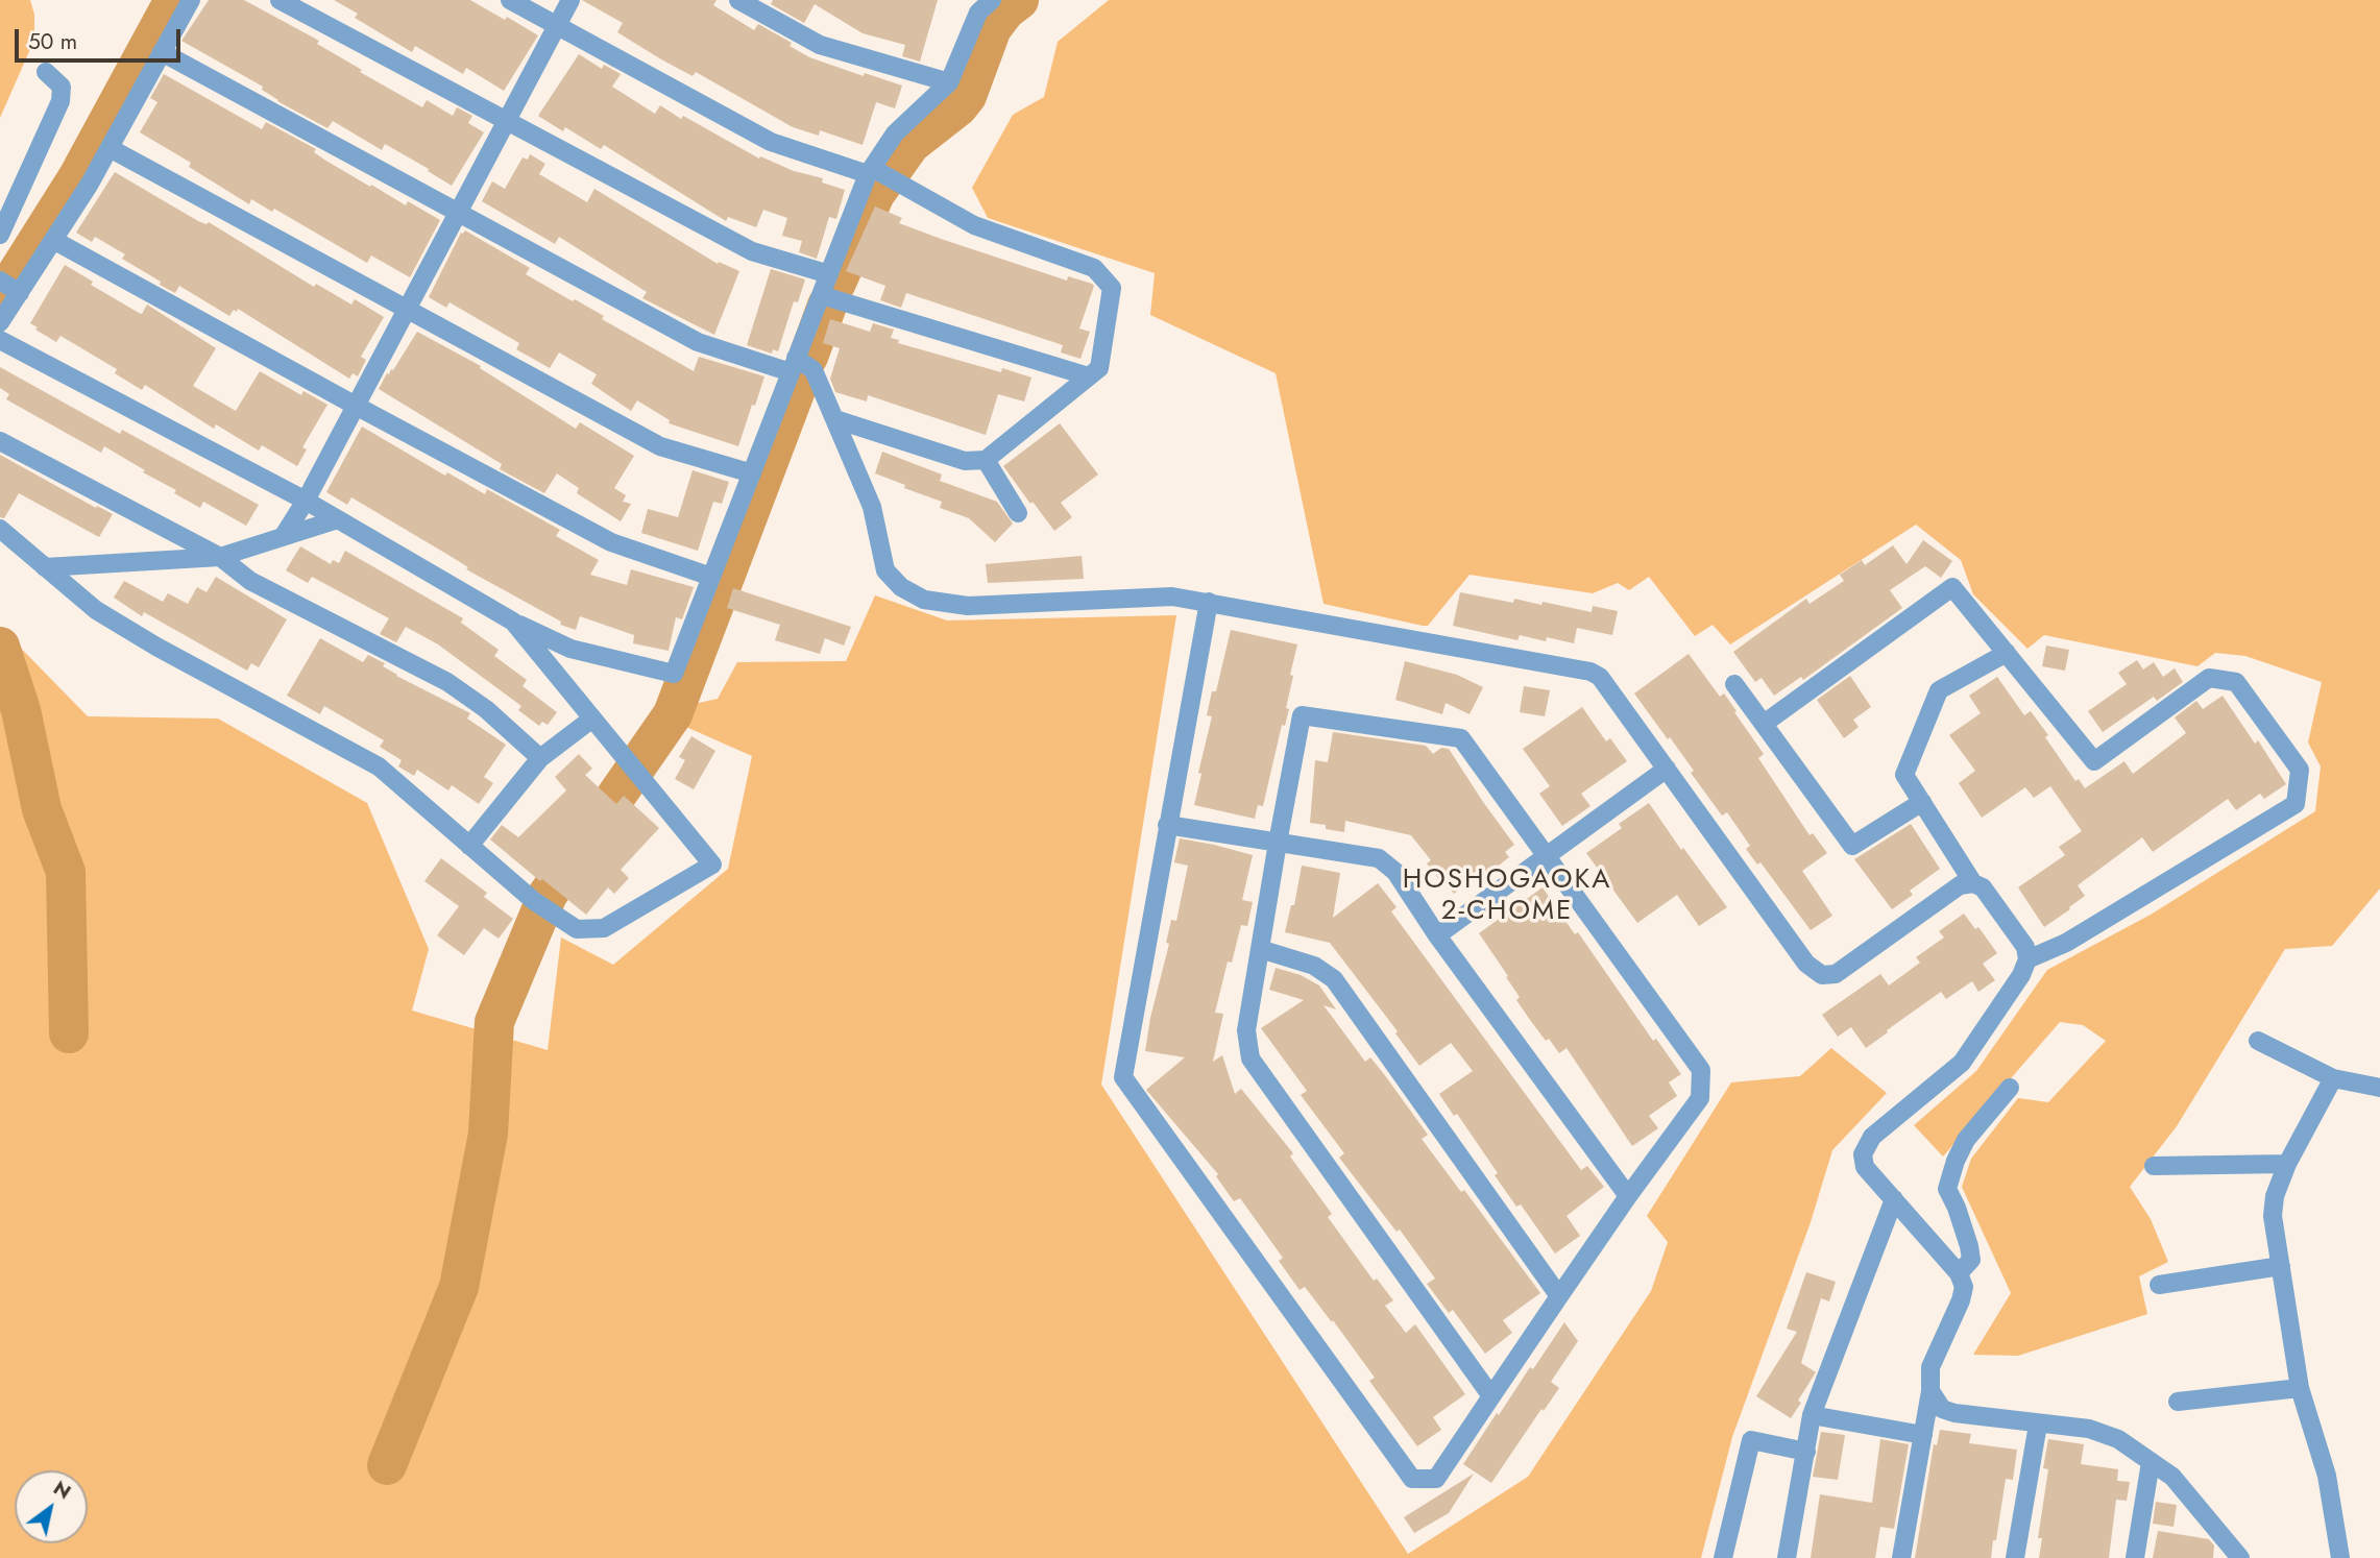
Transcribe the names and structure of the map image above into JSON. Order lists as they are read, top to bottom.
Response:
{
  "districts": ["HOSHOGAOKA 2-CHOME"],
  "scale_bar": "50 m",
  "north": "top right"
}
